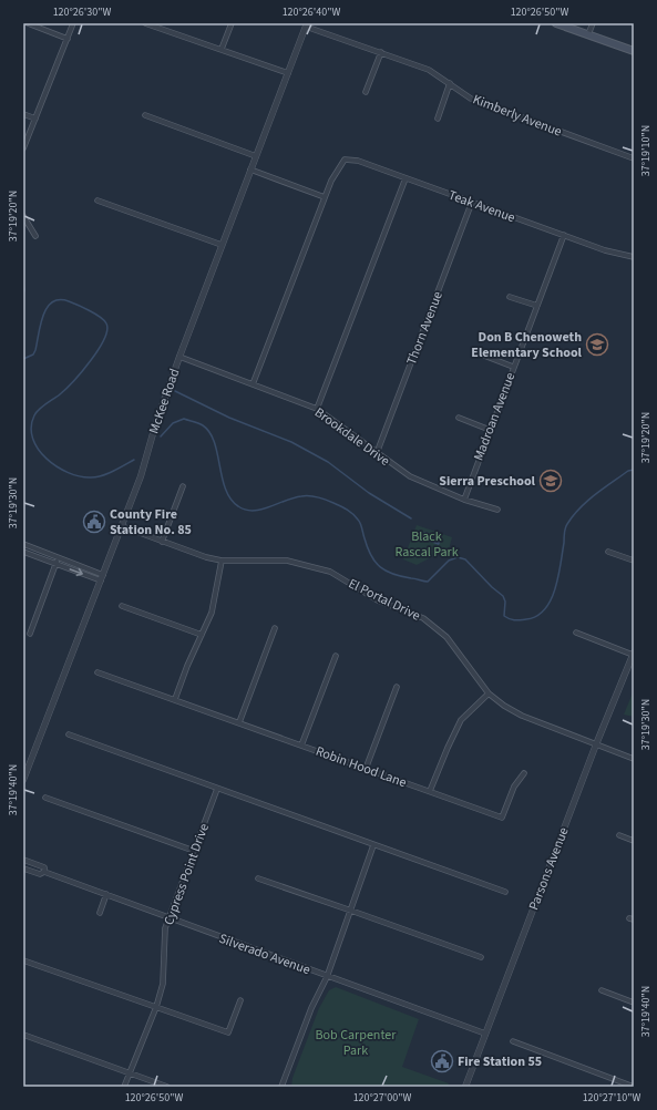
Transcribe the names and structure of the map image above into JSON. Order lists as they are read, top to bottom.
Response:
{
  "streets": {
    "street": [
      "Kimberly Avenue",
      "Teak Avenue",
      "Thorn Avenue",
      "McKee Road",
      "Madroan Avenue",
      "Brookdale Drive",
      "El Portal Drive",
      "Robin Hood Lane",
      "Parsons Avenue",
      "Cypress Point Drive",
      "Silverado Avenue"
    ]
  },
  "crossings": [
    ["Kimberly Avenue", "McKee Road"],
    ["Teak Avenue", "Thorn Avenue"],
    ["Teak Avenue", "Madroan Avenue"],
    ["Thorn Avenue", "Brookdale Drive"],
    ["McKee Road", "Brookdale Drive"],
    ["McKee Road", "El Portal Drive"],
    ["Madroan Avenue", "Brookdale Drive"],
    ["El Portal Drive", "Parsons Avenue"],
    ["Parsons Avenue", "Silverado Avenue"],
    ["Cypress Point Drive", "Silverado Avenue"]
  ],
  "parks": ["Black Rascal Park", "Bob Carpenter Park"],
  "places": {
    "school or university": ["Don B Chenoweth Elementary School", "Sierra Preschool"],
    "public building": ["County Fire Station No. 85", "Fire Station 55"]
  },
  "coordinates": [
    "120°26'30\"W",
    "120°26'40\"W",
    "120°26'50\"W",
    "37°19'10\"N",
    "37°19'20\"N",
    "37°19'30\"N",
    "37°19'40\"N",
    "120°27'00\"W",
    "120°27'10\"W"
  ]
}
